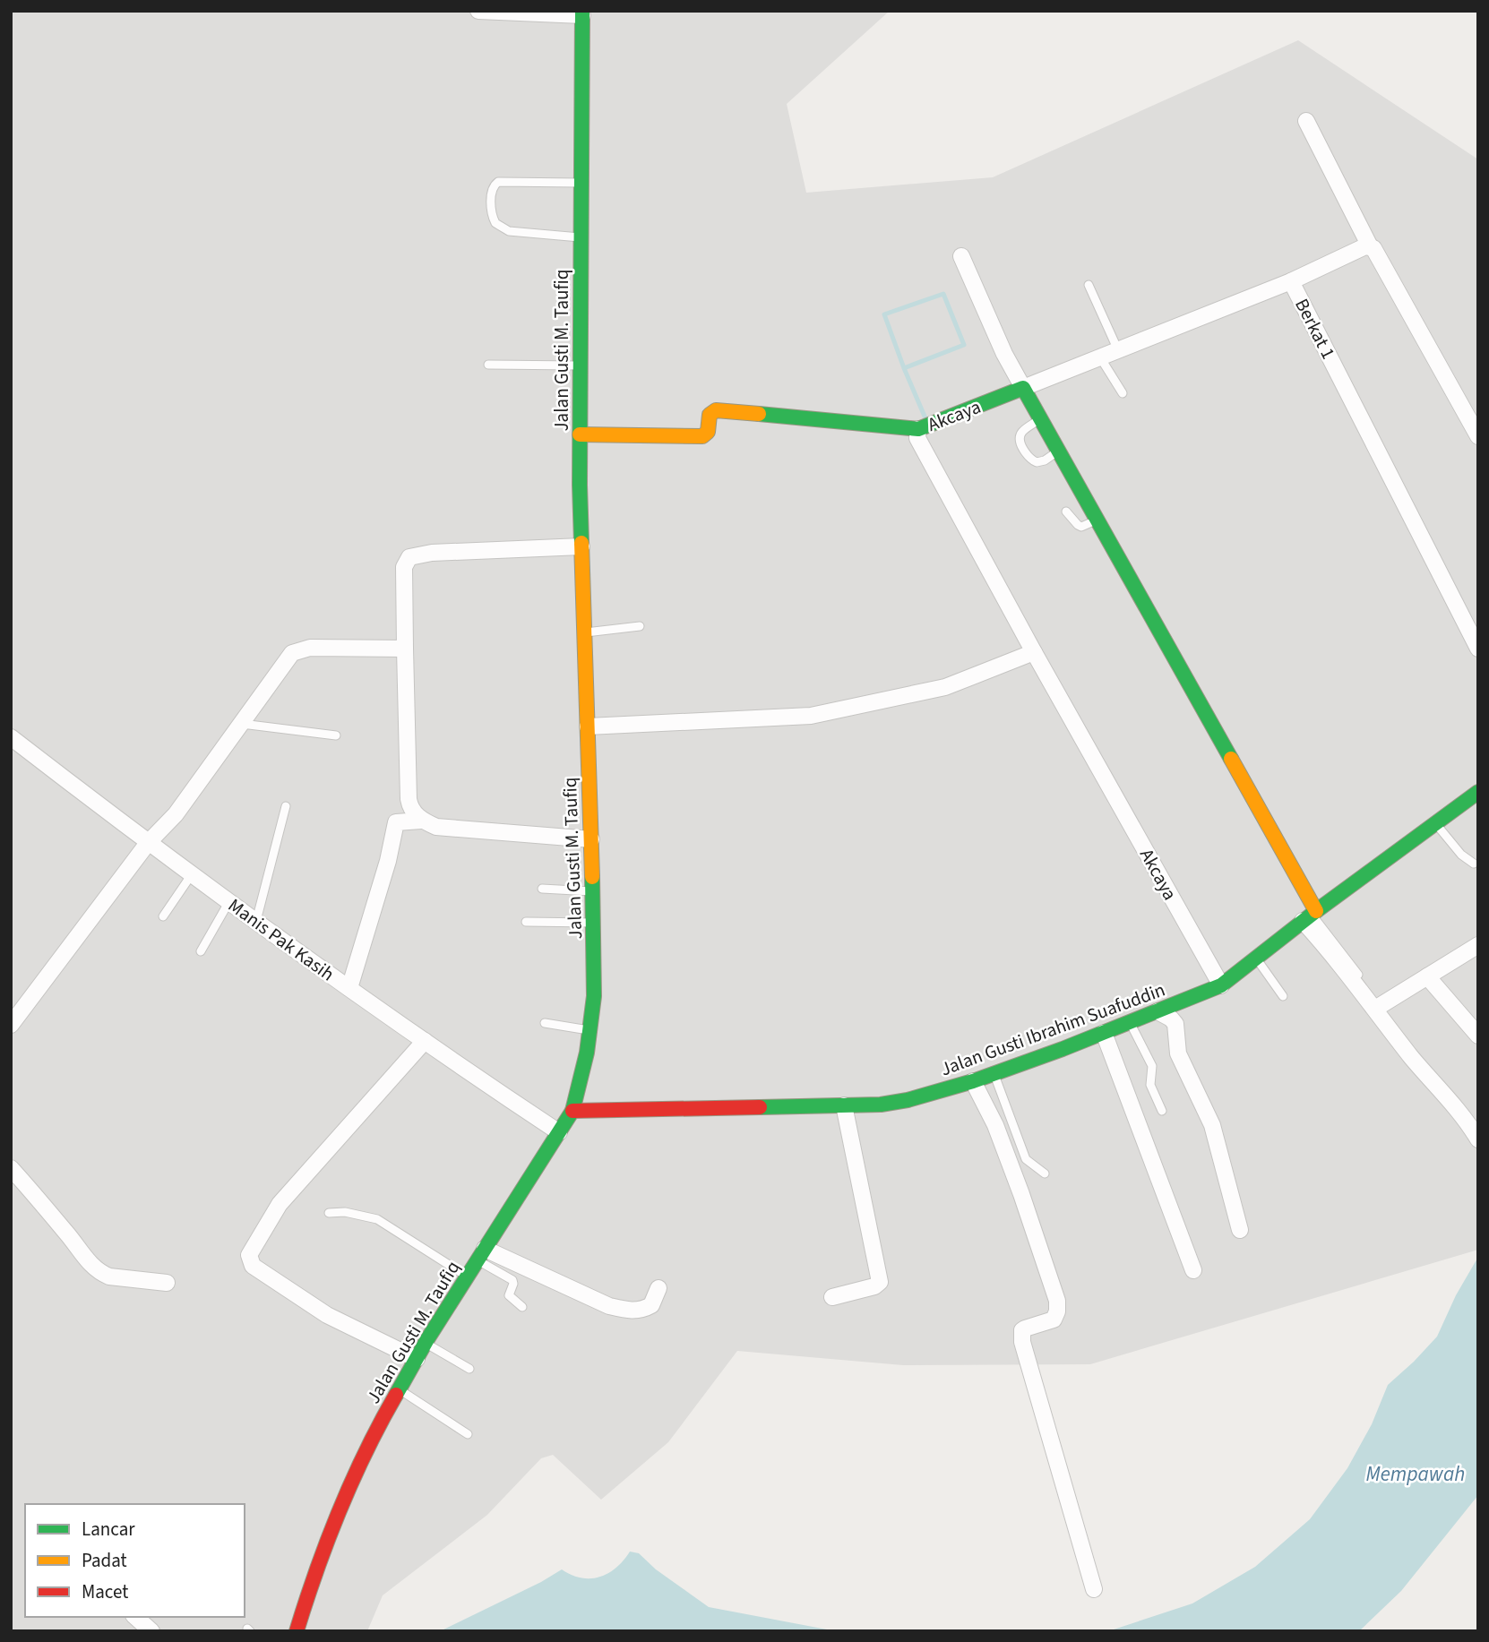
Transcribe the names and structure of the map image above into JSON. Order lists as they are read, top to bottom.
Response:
{
  "streets": {
    "street": [
      "Berkat 1",
      "Jalan Gusti M. Taufiq",
      "Akcaya",
      "Manis Pak Kasih",
      "Jalan Gusti Ibrahim Suafuddin"
    ]
  },
  "crossings": [
    ["Jalan Gusti M. Taufiq", "Manis Pak Kasih"],
    ["Jalan Gusti M. Taufiq", "Jalan Gusti Ibrahim Suafuddin"],
    ["Akcaya", "Jalan Gusti Ibrahim Suafuddin"]
  ],
  "water": ["Mempawah"],
  "legend": ["Lancar", "Padat", "Macet"]
}
